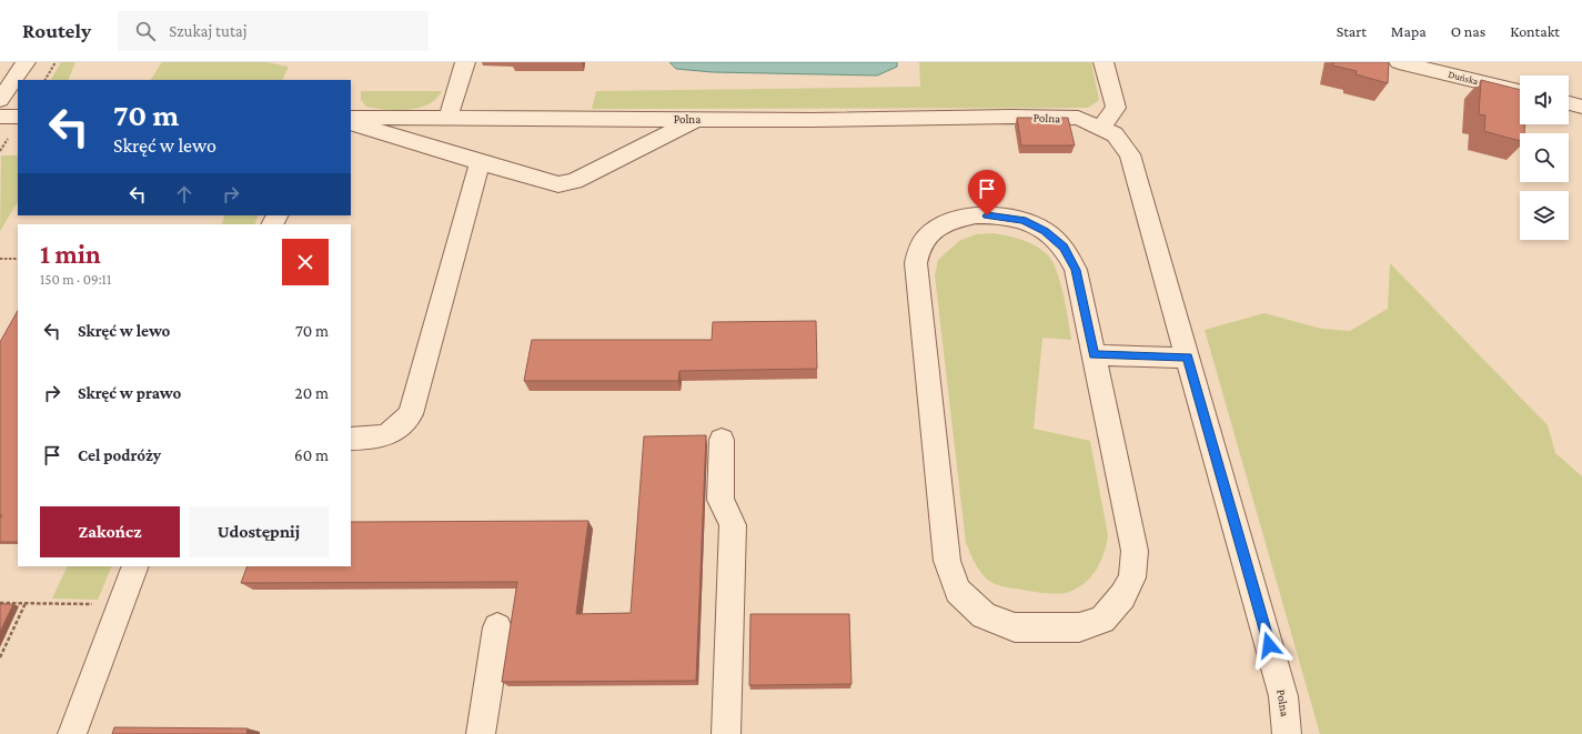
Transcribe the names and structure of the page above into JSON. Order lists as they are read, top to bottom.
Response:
{
  "streets": {
    "street": ["Duńska", "Polna"]
  },
  "page": {
    "header": "Routely",
    "search": "Szukaj tutaj",
    "nav": [
      "Start",
      "Mapa",
      "O nas",
      "Kontakt"
    ],
    "turn": ["70 m", "Skręć w lewo"],
    "heading": ["1 min", "150 m · 09:11"],
    "list": [
      {
        "name": "Skręć w lewo",
        "value": "70 m"
      },
      {
        "name": "Skręć w prawo",
        "value": "20 m"
      },
      {
        "name": "Cel podróży",
        "value": "60 m"
      }
    ],
    "buttons": ["Zakończ", "Udostępnij"]
  }
}
